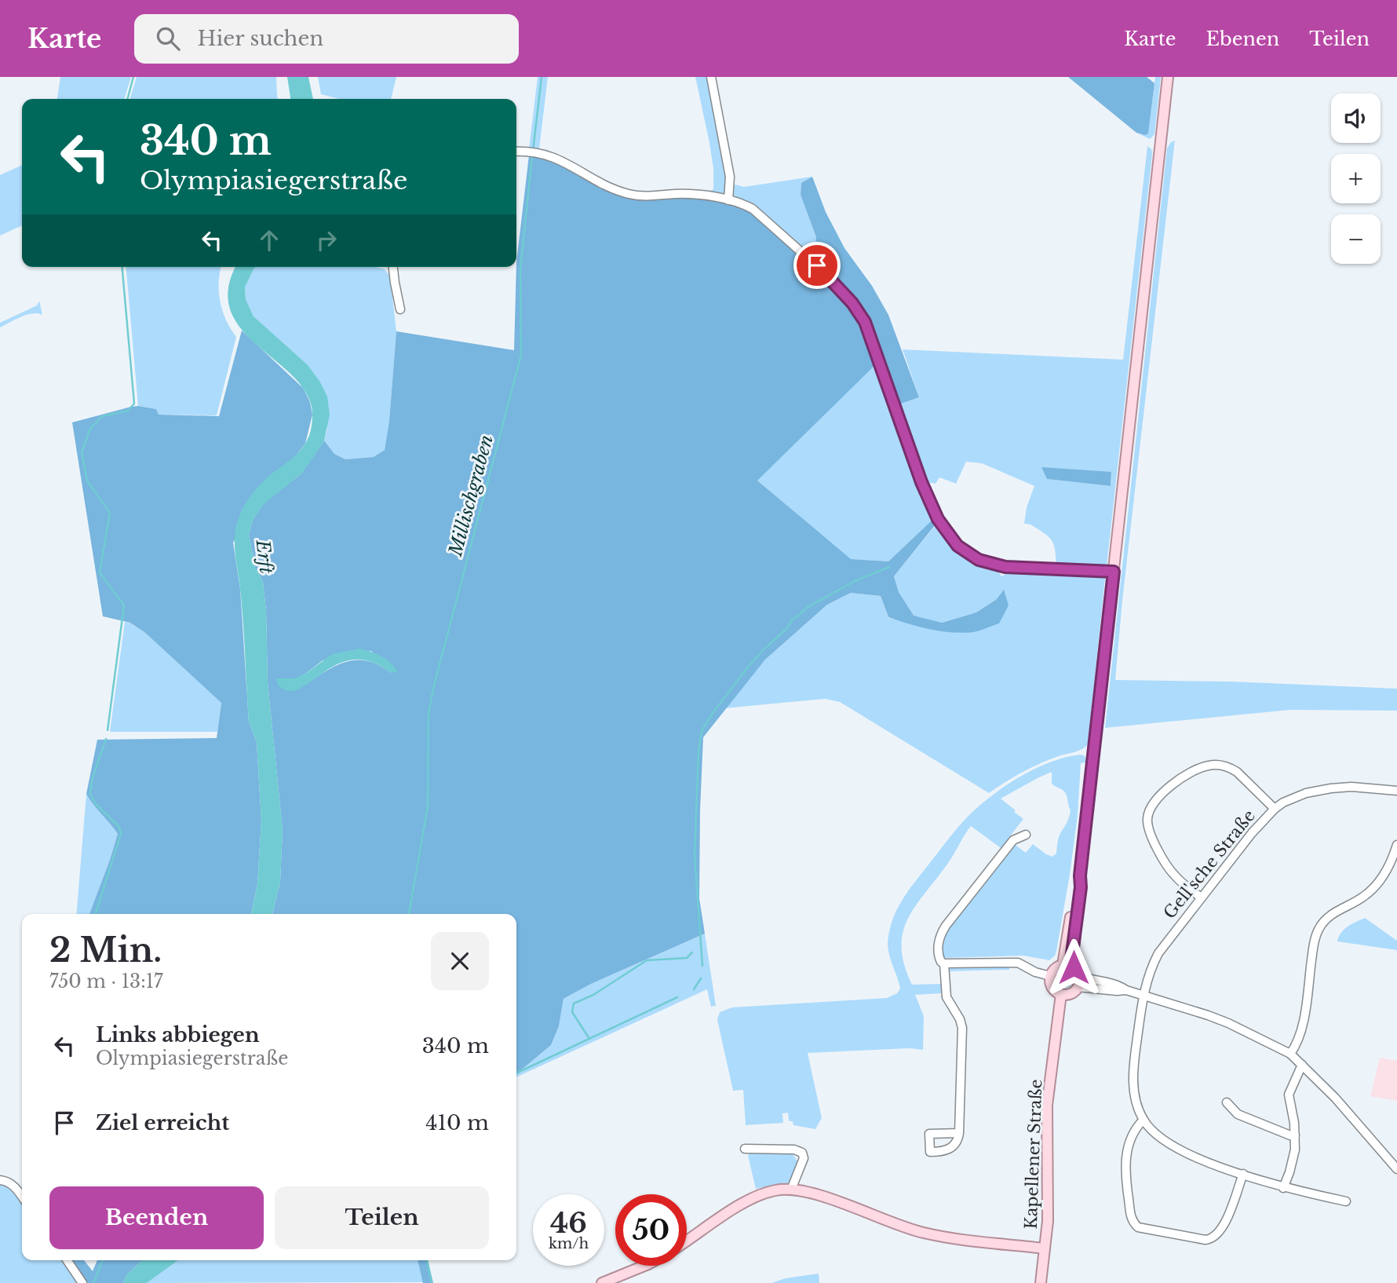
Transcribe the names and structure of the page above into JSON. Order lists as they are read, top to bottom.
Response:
{
  "streets": {
    "main road": ["Kapellener Straße"],
    "street": ["Gell'sche Straße"]
  },
  "water": ["Millischgraben", "Erft"],
  "page": {
    "header": "Karte",
    "search": "Hier suchen",
    "nav": ["Karte", "Ebenen", "Teilen"],
    "map_buttons": ["+", "−"],
    "turn": ["340 m", "Olympiasiegerstraße"],
    "heading": ["2 Min.", "750 m · 13:17"],
    "list": [
      {
        "name": "Links abbiegen",
        "note": "Olympiasiegerstraße",
        "value": "340 m"
      },
      {
        "name": "Ziel erreicht",
        "value": "410 m"
      }
    ],
    "buttons": ["Beenden", "Teilen"],
    "speed": "46 km/h",
    "limit": "50"
  }
}
